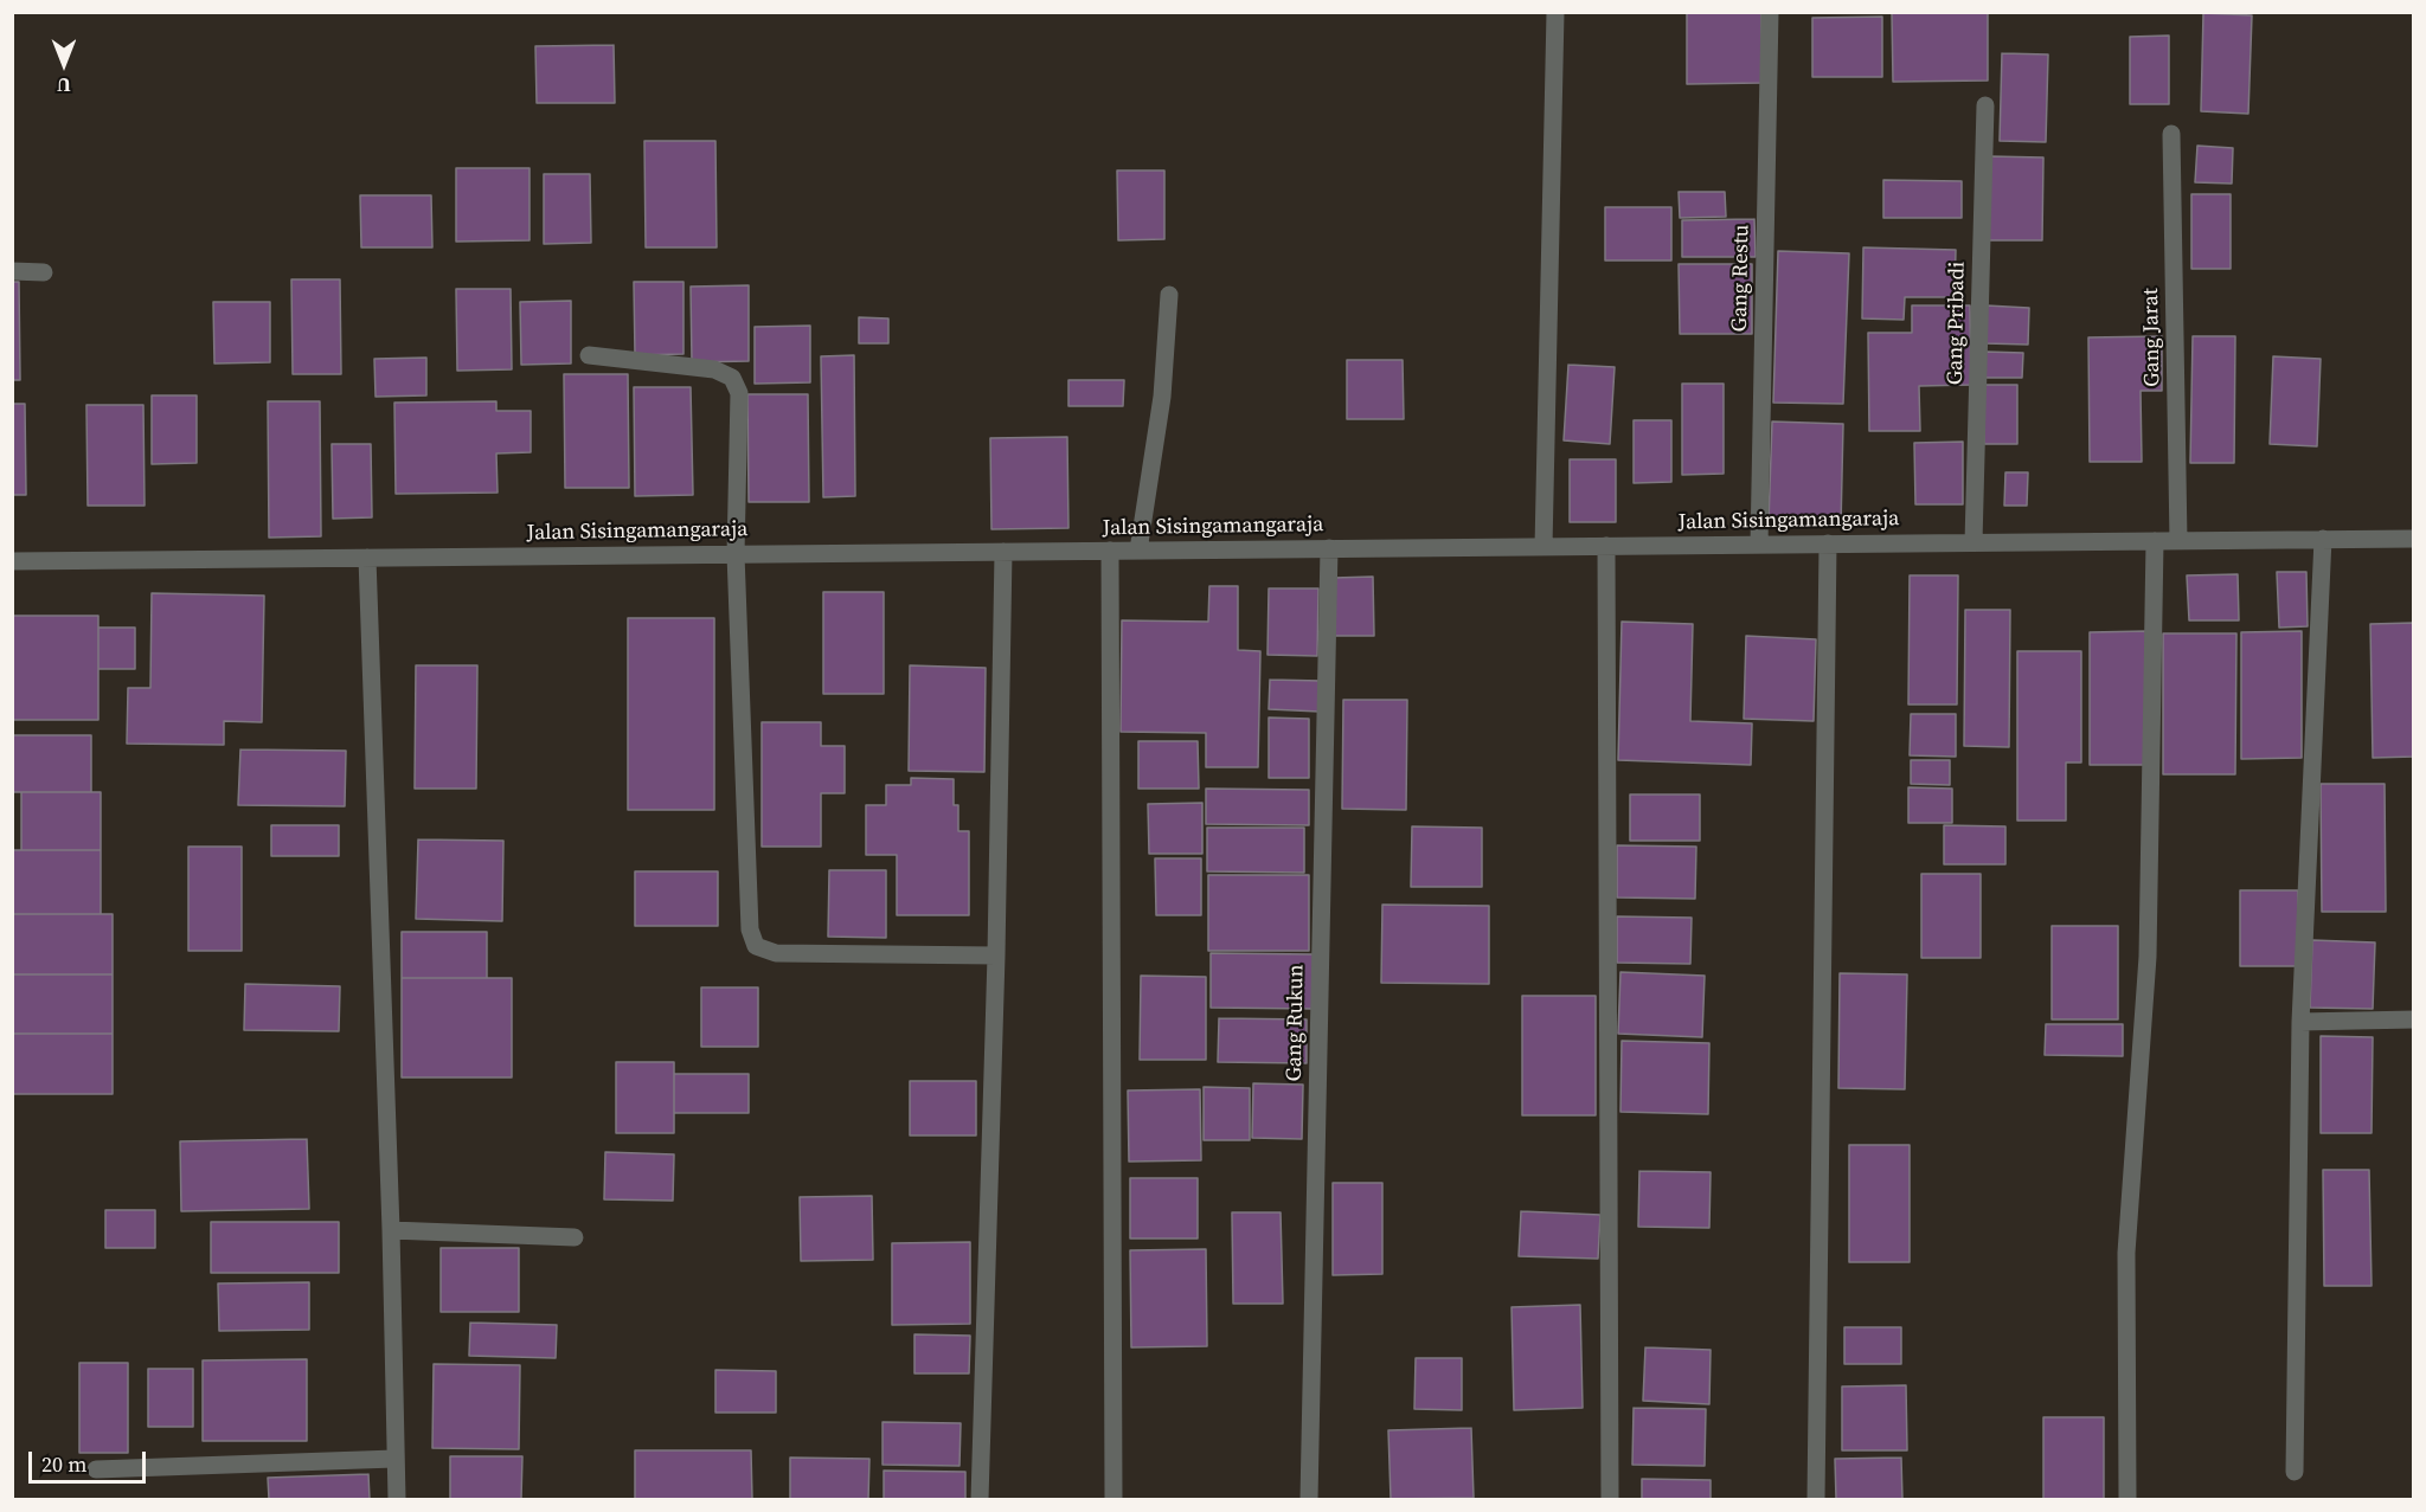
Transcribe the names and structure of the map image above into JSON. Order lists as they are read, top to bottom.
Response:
{
  "streets": {
    "street": [
      "Gang Restu",
      "Gang Pribadi",
      "Gang Jarat",
      "Jalan Sisingamangaraja",
      "Gang Rukun"
    ]
  },
  "crossings": [
    ["Gang Restu", "Jalan Sisingamangaraja"],
    ["Gang Pribadi", "Jalan Sisingamangaraja"],
    ["Gang Jarat", "Jalan Sisingamangaraja"],
    ["Jalan Sisingamangaraja", "Gang Rukun"]
  ],
  "scale_bar": "20 m",
  "north": "bottom"
}
